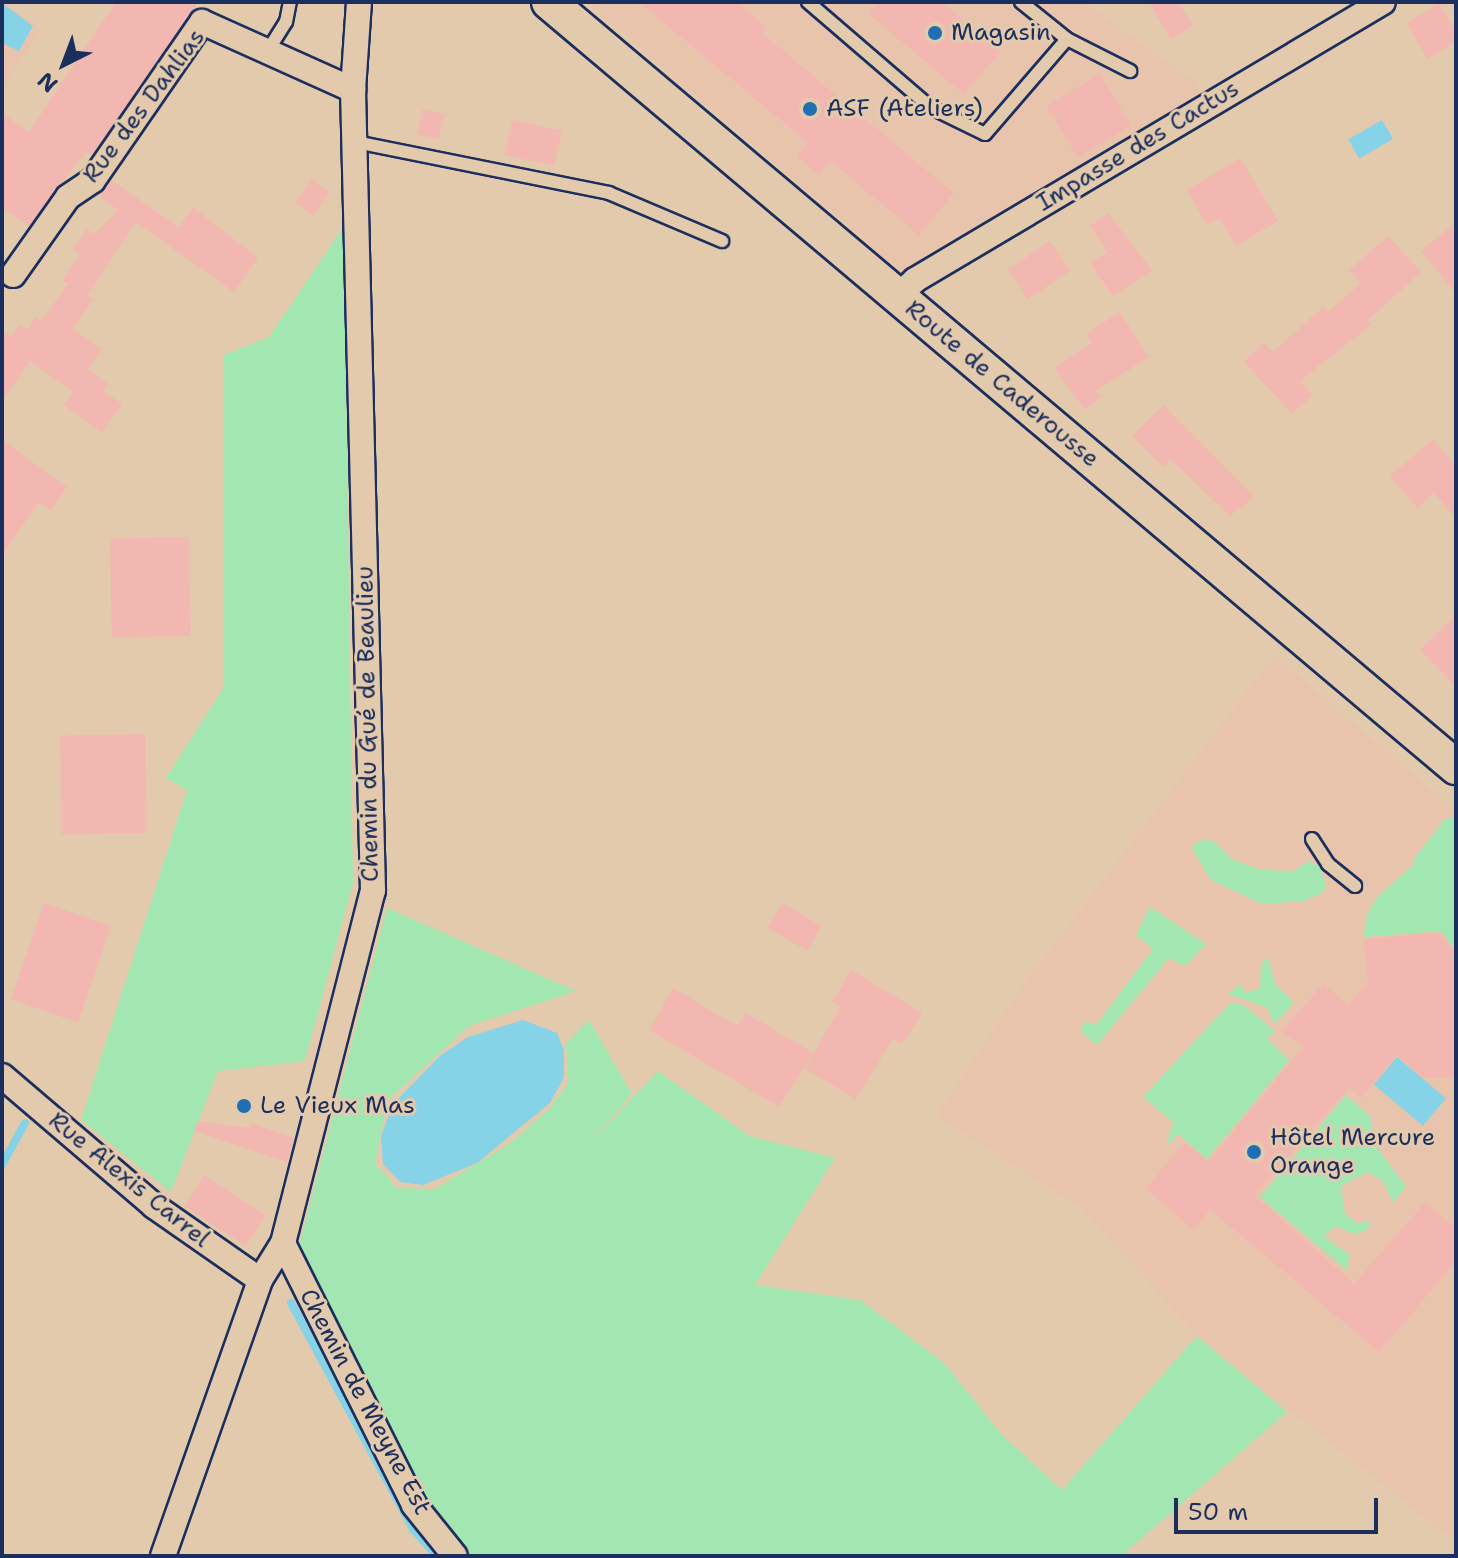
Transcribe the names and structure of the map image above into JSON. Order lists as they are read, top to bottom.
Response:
{
  "streets": {
    "main road": ["Route de Caderousse"],
    "street": [
      "Rue des Dahlias",
      "Impasse des Cactus",
      "Chemin du Gué de Beaulieu",
      "Rue Alexis Carrel",
      "Chemin de Meyne Est"
    ]
  },
  "crossings": [
    ["Rue des Dahlias", "Chemin du Gué de Beaulieu"],
    ["Impasse des Cactus", "Route de Caderousse"],
    ["Chemin du Gué de Beaulieu", "Rue Alexis Carrel"],
    ["Chemin du Gué de Beaulieu", "Chemin de Meyne Est"]
  ],
  "places": [
    "Magasin",
    "ASF (Ateliers)",
    "Le Vieux Mas",
    "Hôtel Mercure Orange"
  ],
  "scale_bar": "50 m",
  "north": "bottom left"
}
